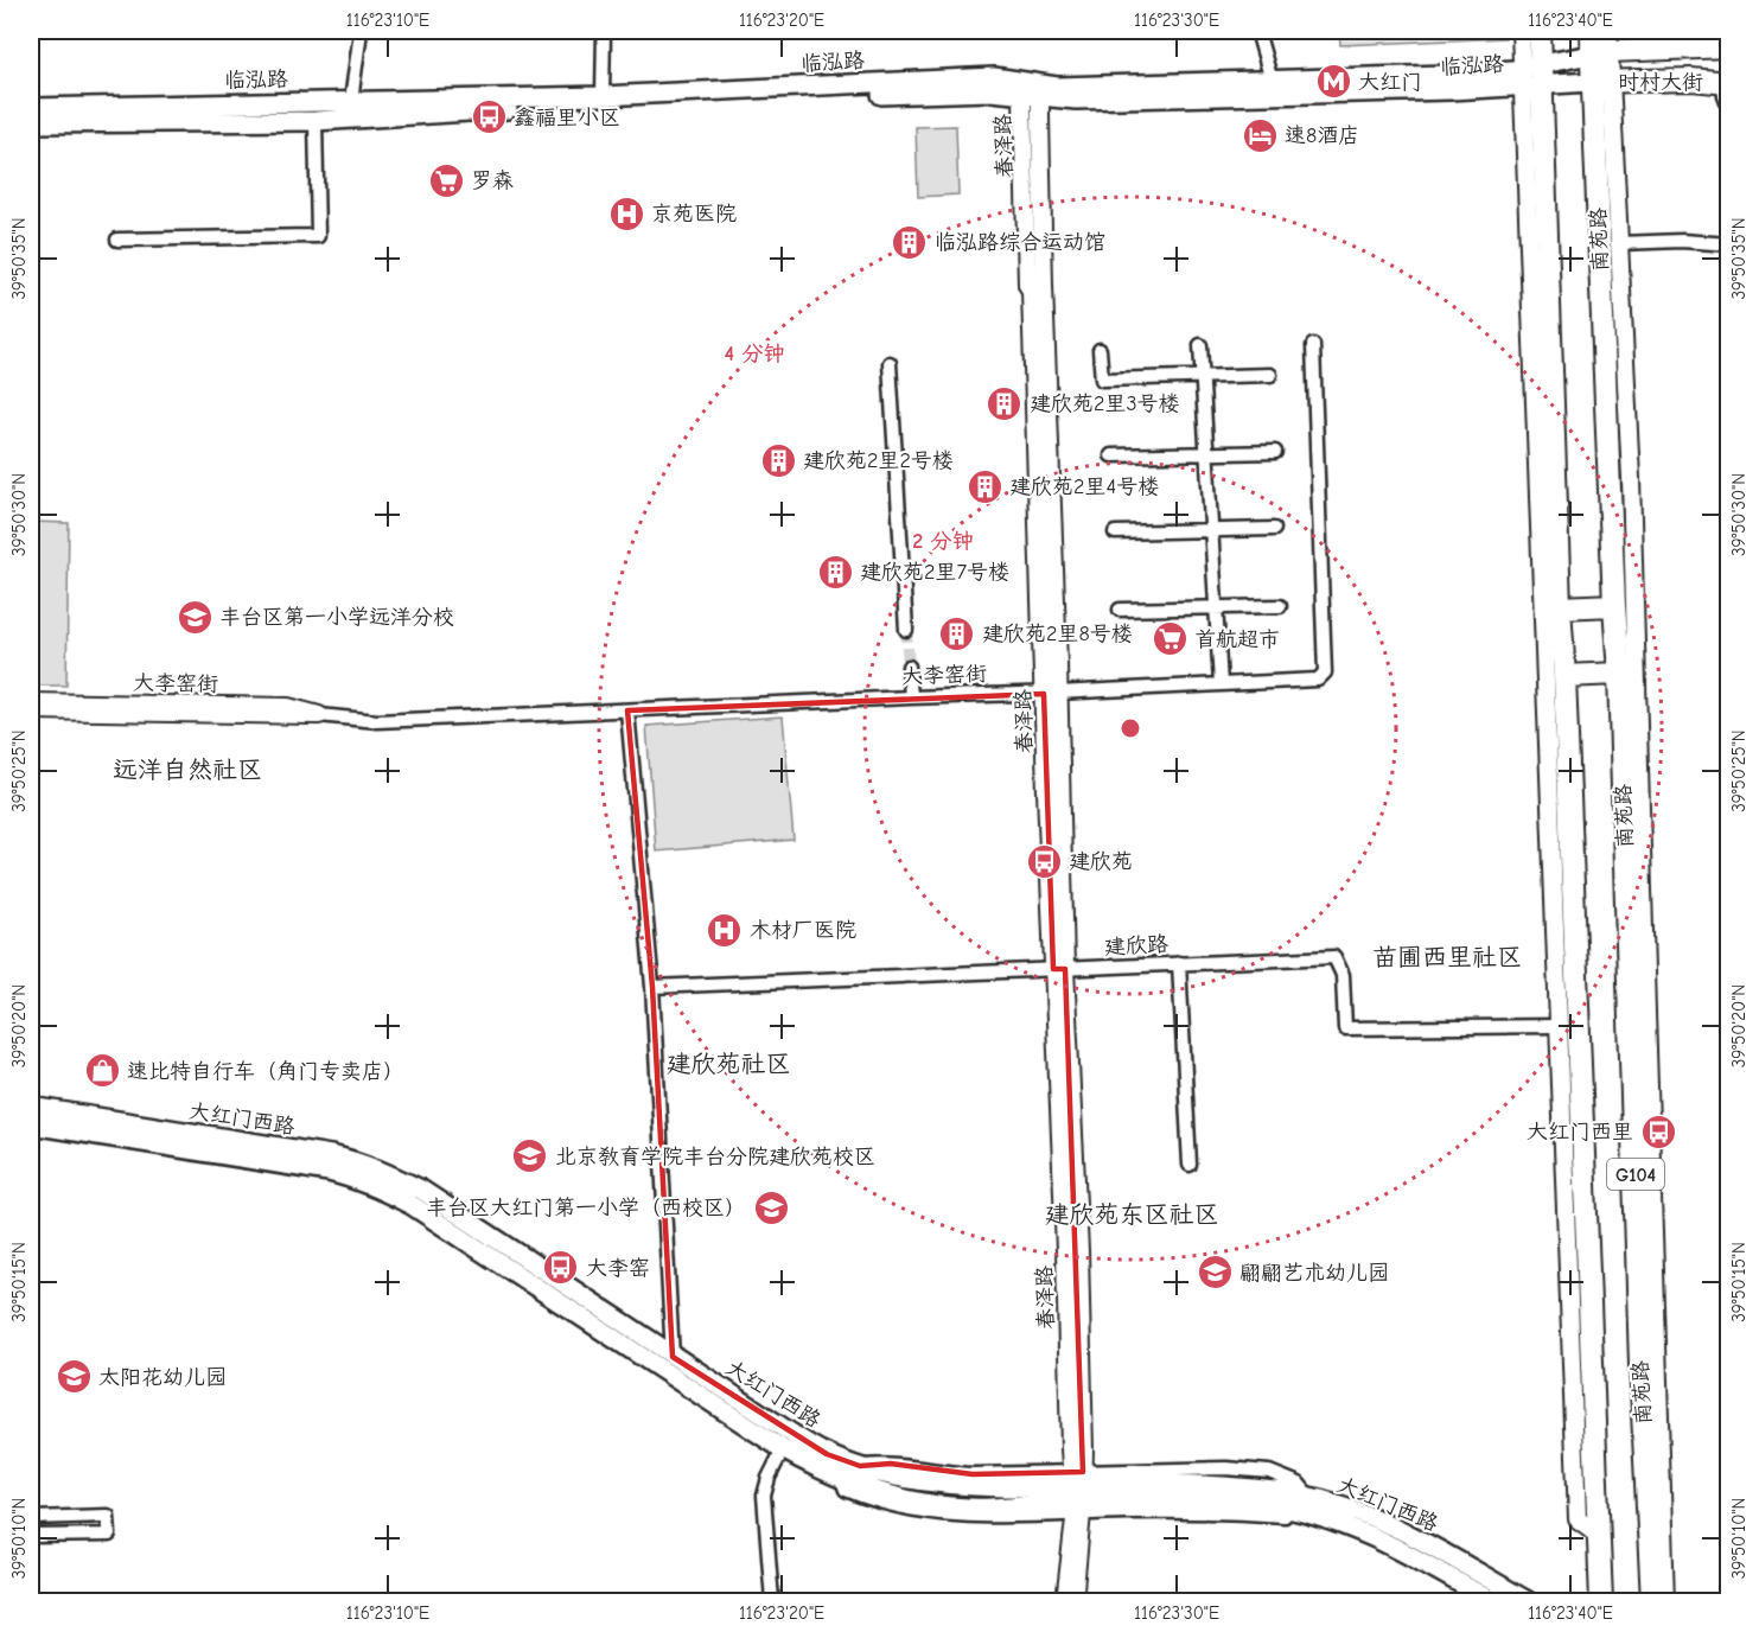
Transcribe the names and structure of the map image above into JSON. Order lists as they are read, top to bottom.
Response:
{
  "streets": {
    "main road": [
      "临泓路",
      "时村大街",
      "南苑路",
      "大红门西路",
      "G104"
    ],
    "street": ["春泽路", "大李窑街", "建欣路"]
  },
  "crossings": [
    ["临泓路", "时村大街"],
    ["临泓路", "春泽路"],
    ["临泓路", "南苑路"],
    ["临泓路", "G104"],
    ["时村大街", "南苑路"],
    ["春泽路", "大李窑街"],
    ["春泽路", "建欣路"],
    ["春泽路", "大红门西路"]
  ],
  "districts": [
    "远洋自然社区",
    "苗圃西里社区",
    "建欣苑社区",
    "建欣苑东区社区"
  ],
  "places": {
    "metro station": ["大红门"],
    "bus stop": [
      "鑫福里小区",
      "建欣苑",
      "大红门西里",
      "大李窑"
    ],
    "hotel": ["速8酒店"],
    "supermarket": ["罗森", "首航超市"],
    "hospital": ["京苑医院", "木材厂医院"],
    "building": [
      "临泓路综合运动馆",
      "建欣苑2里3号楼",
      "建欣苑2里2号楼",
      "建欣苑2里4号楼",
      "建欣苑2里7号楼",
      "建欣苑2里8号楼"
    ],
    "school or university": [
      "丰台区第一小学远洋分校",
      "北京教育学院丰台分院建欣苑校区",
      "丰台区大红门第一小学（西校区）",
      "翩翩艺术幼儿园",
      "太阳花幼儿园"
    ],
    "shop": ["速比特自行车（角门专卖店）"]
  },
  "coordinates": [
    "116°23'10\"E",
    "116°23'20\"E",
    "116°23'30\"E",
    "116°23'40\"E",
    "39°50'35\"N",
    "39°50'30\"N",
    "39°50'25\"N",
    "39°50'20\"N",
    "39°50'15\"N",
    "39°50'10\"N"
  ],
  "rings": ["4 分钟", "2 分钟"]
}
